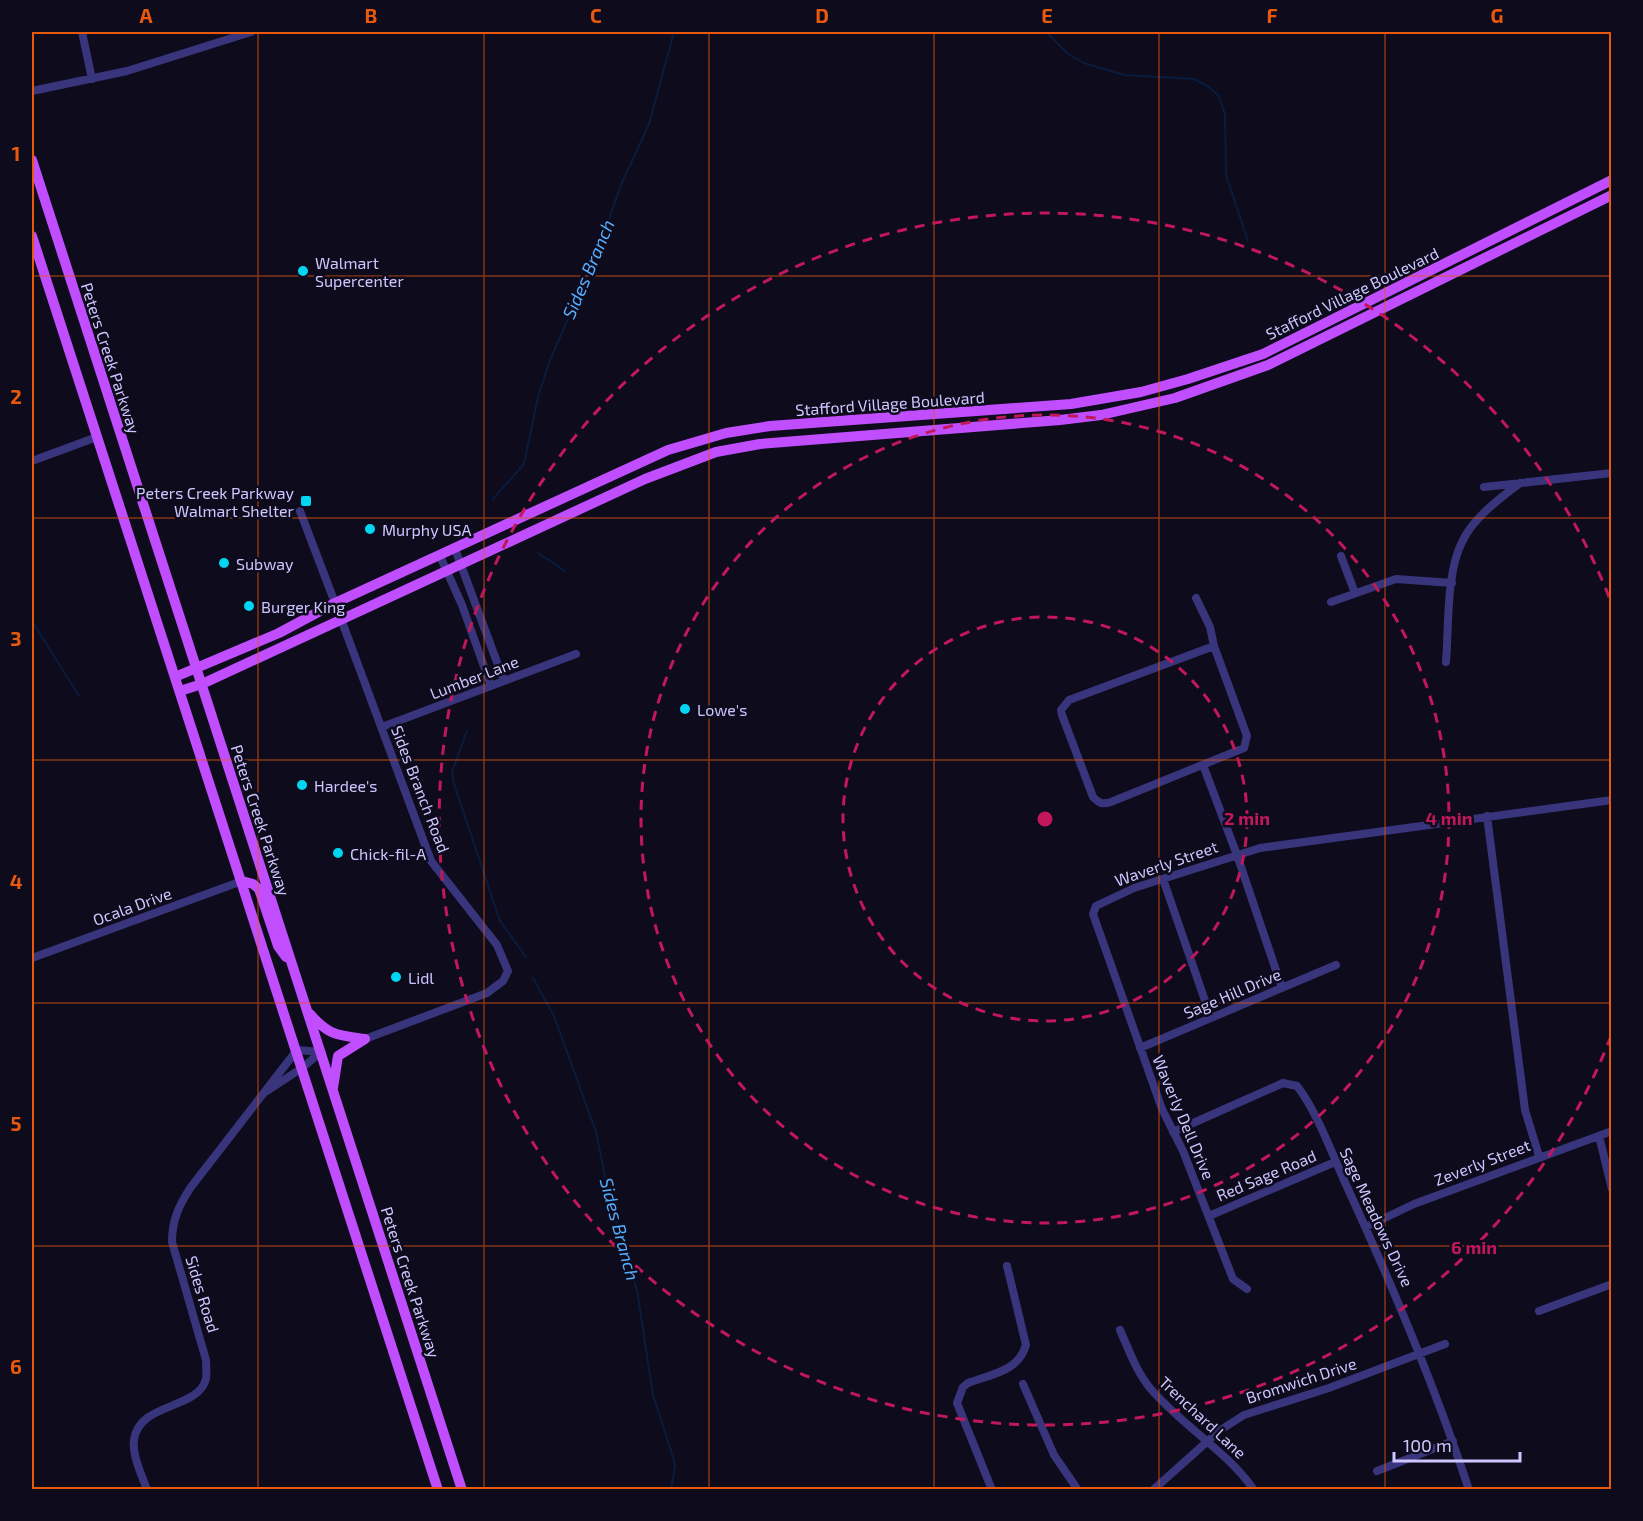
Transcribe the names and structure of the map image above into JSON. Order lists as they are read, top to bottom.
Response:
{
  "streets": {
    "main road": ["Stafford Village Boulevard", "Peters Creek Parkway"],
    "street": [
      "Lumber Lane",
      "Sides Branch Road",
      "Waverly Street",
      "Ocala Drive",
      "Sage Hill Drive",
      "Waverly Dell Drive",
      "Zeverly Street",
      "Red Sage Road",
      "Sage Meadows Drive",
      "Sides Road",
      "Bromwich Drive",
      "Trenchard Lane"
    ]
  },
  "crossings": [
    ["Stafford Village Boulevard", "Peters Creek Parkway"],
    ["Stafford Village Boulevard", "Sides Branch Road"],
    ["Peters Creek Parkway", "Sides Road"],
    ["Lumber Lane", "Sides Branch Road"],
    ["Waverly Street", "Waverly Dell Drive"],
    ["Sage Hill Drive", "Waverly Dell Drive"],
    ["Waverly Dell Drive", "Red Sage Road"],
    ["Waverly Dell Drive", "Sage Meadows Drive"],
    ["Zeverly Street", "Sage Meadows Drive"],
    ["Red Sage Road", "Sage Meadows Drive"],
    ["Sage Meadows Drive", "Bromwich Drive"],
    ["Bromwich Drive", "Trenchard Lane"]
  ],
  "water": ["Sides Branch"],
  "places": {
    "other": [
      "Walmart Supercenter",
      "Murphy USA",
      "Subway",
      "Burger King",
      "Lowe's",
      "Hardee's",
      "Chick-fil-A",
      "Lidl"
    ],
    "transit": ["Peters Creek Parkway Walmart Shelter"]
  },
  "scale_bar": "100 m",
  "grid": {
    "columns": [
      "A",
      "B",
      "C",
      "D",
      "E",
      "F",
      "G"
    ],
    "rows": [
      "1",
      "2",
      "3",
      "4",
      "5",
      "6"
    ]
  },
  "rings": ["2 min", "4 min", "6 min"]
}
